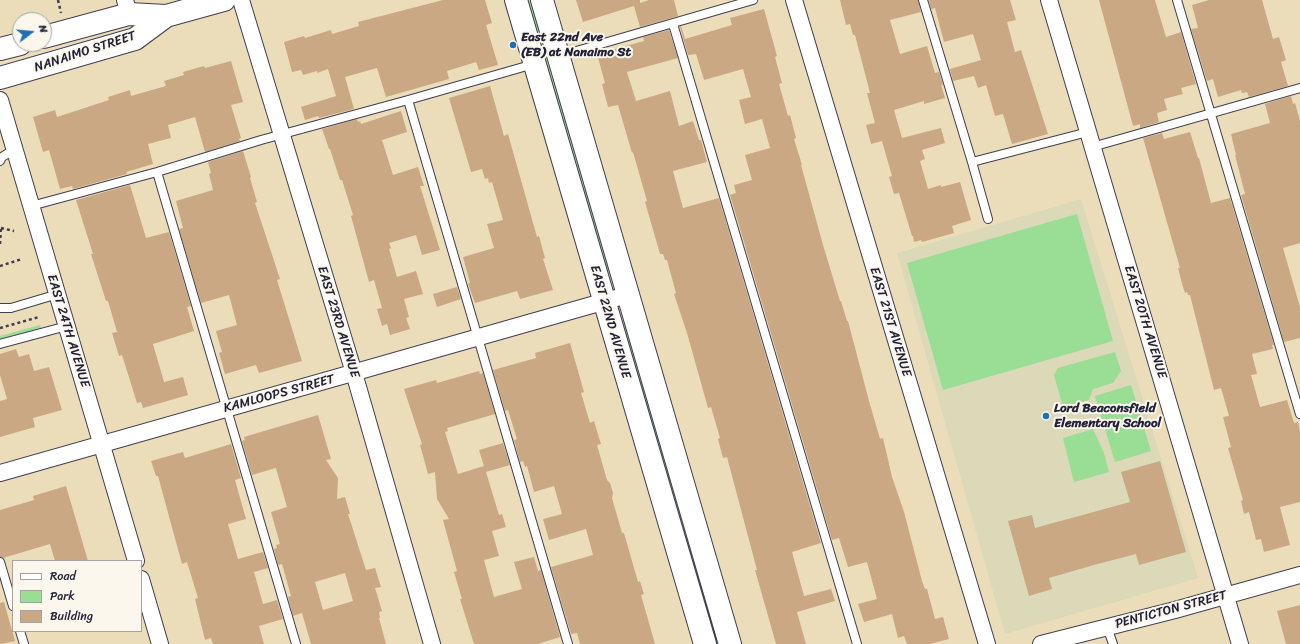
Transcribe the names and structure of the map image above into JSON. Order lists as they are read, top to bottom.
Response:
{
  "streets": {
    "street": [
      "NANAIMO STREET",
      "EAST 23RD AVENUE",
      "EAST 22ND AVENUE",
      "EAST 21ST AVENUE",
      "EAST 20TH AVENUE",
      "EAST 24TH AVENUE",
      "KAMLOOPS STREET",
      "PENTICTON STREET"
    ]
  },
  "crossings": [
    ["EAST 23RD AVENUE", "KAMLOOPS STREET"],
    ["EAST 22ND AVENUE", "KAMLOOPS STREET"],
    ["EAST 20TH AVENUE", "PENTICTON STREET"],
    ["EAST 24TH AVENUE", "KAMLOOPS STREET"]
  ],
  "places": ["East 22nd Ave (EB) at Nanaimo St", "Lord Beaconsfield Elementary School"],
  "legend": ["Road", "Park", "Building"],
  "north": "right"
}
